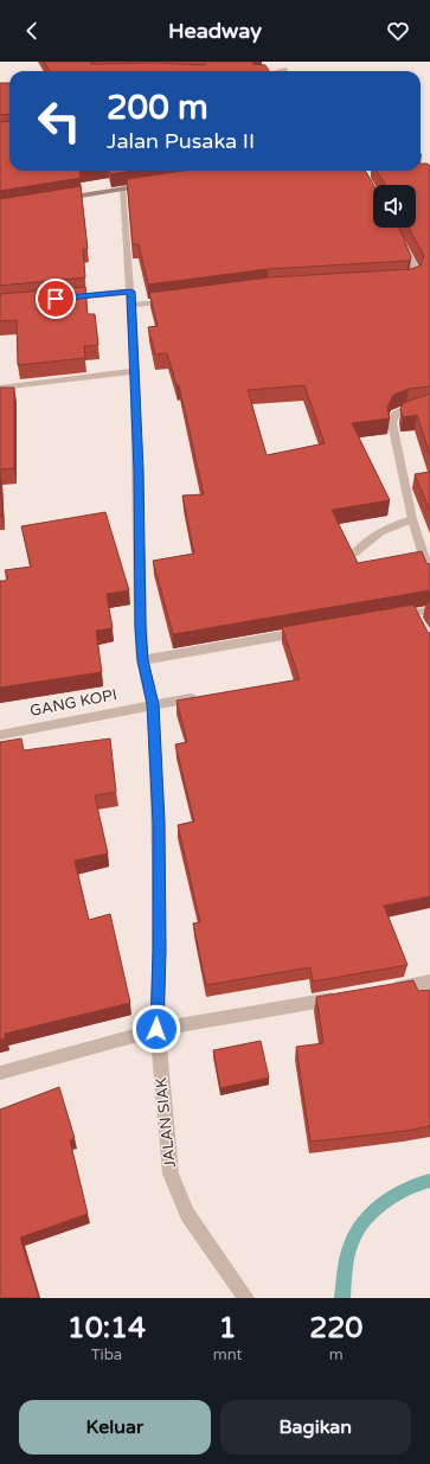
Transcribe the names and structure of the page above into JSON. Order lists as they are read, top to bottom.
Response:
{
  "streets": {
    "street": ["GANG KOPI", "JALAN SIAK"]
  },
  "crossings": [
    ["GANG KOPI", "JALAN SIAK"]
  ],
  "page": {
    "header": "Headway",
    "turn": ["200 m", "Jalan Pusaka II"],
    "eta": [
      "10:14",
      "Tiba",
      "1",
      "mnt",
      "220",
      "m"
    ],
    "buttons": ["Keluar", "Bagikan"]
  }
}
